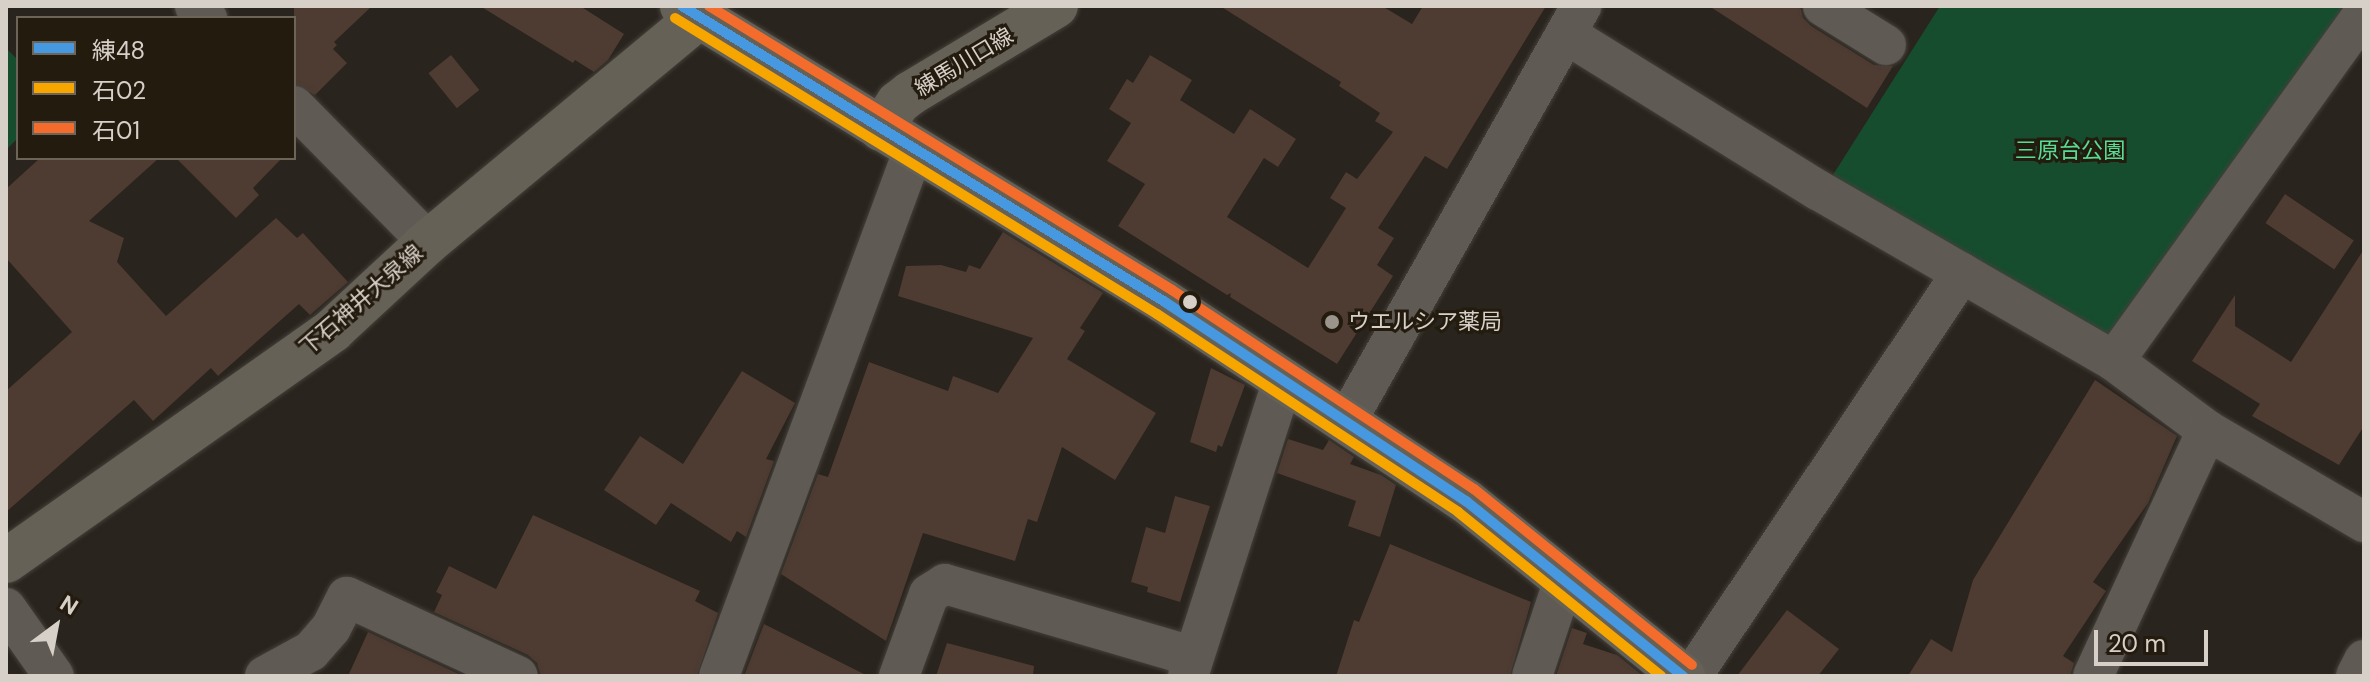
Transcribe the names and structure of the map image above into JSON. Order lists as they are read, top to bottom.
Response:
{
  "streets": {
    "main road": ["練馬川口線", "下石神井大泉線"]
  },
  "parks": ["三原台公園"],
  "places": ["ウエルシア薬局"],
  "lines": ["transit line 練48", "transit line 石01", "transit line 石02"],
  "legend": ["練48", "石02", "石01"],
  "scale_bar": "20 m",
  "north": "top right"
}
